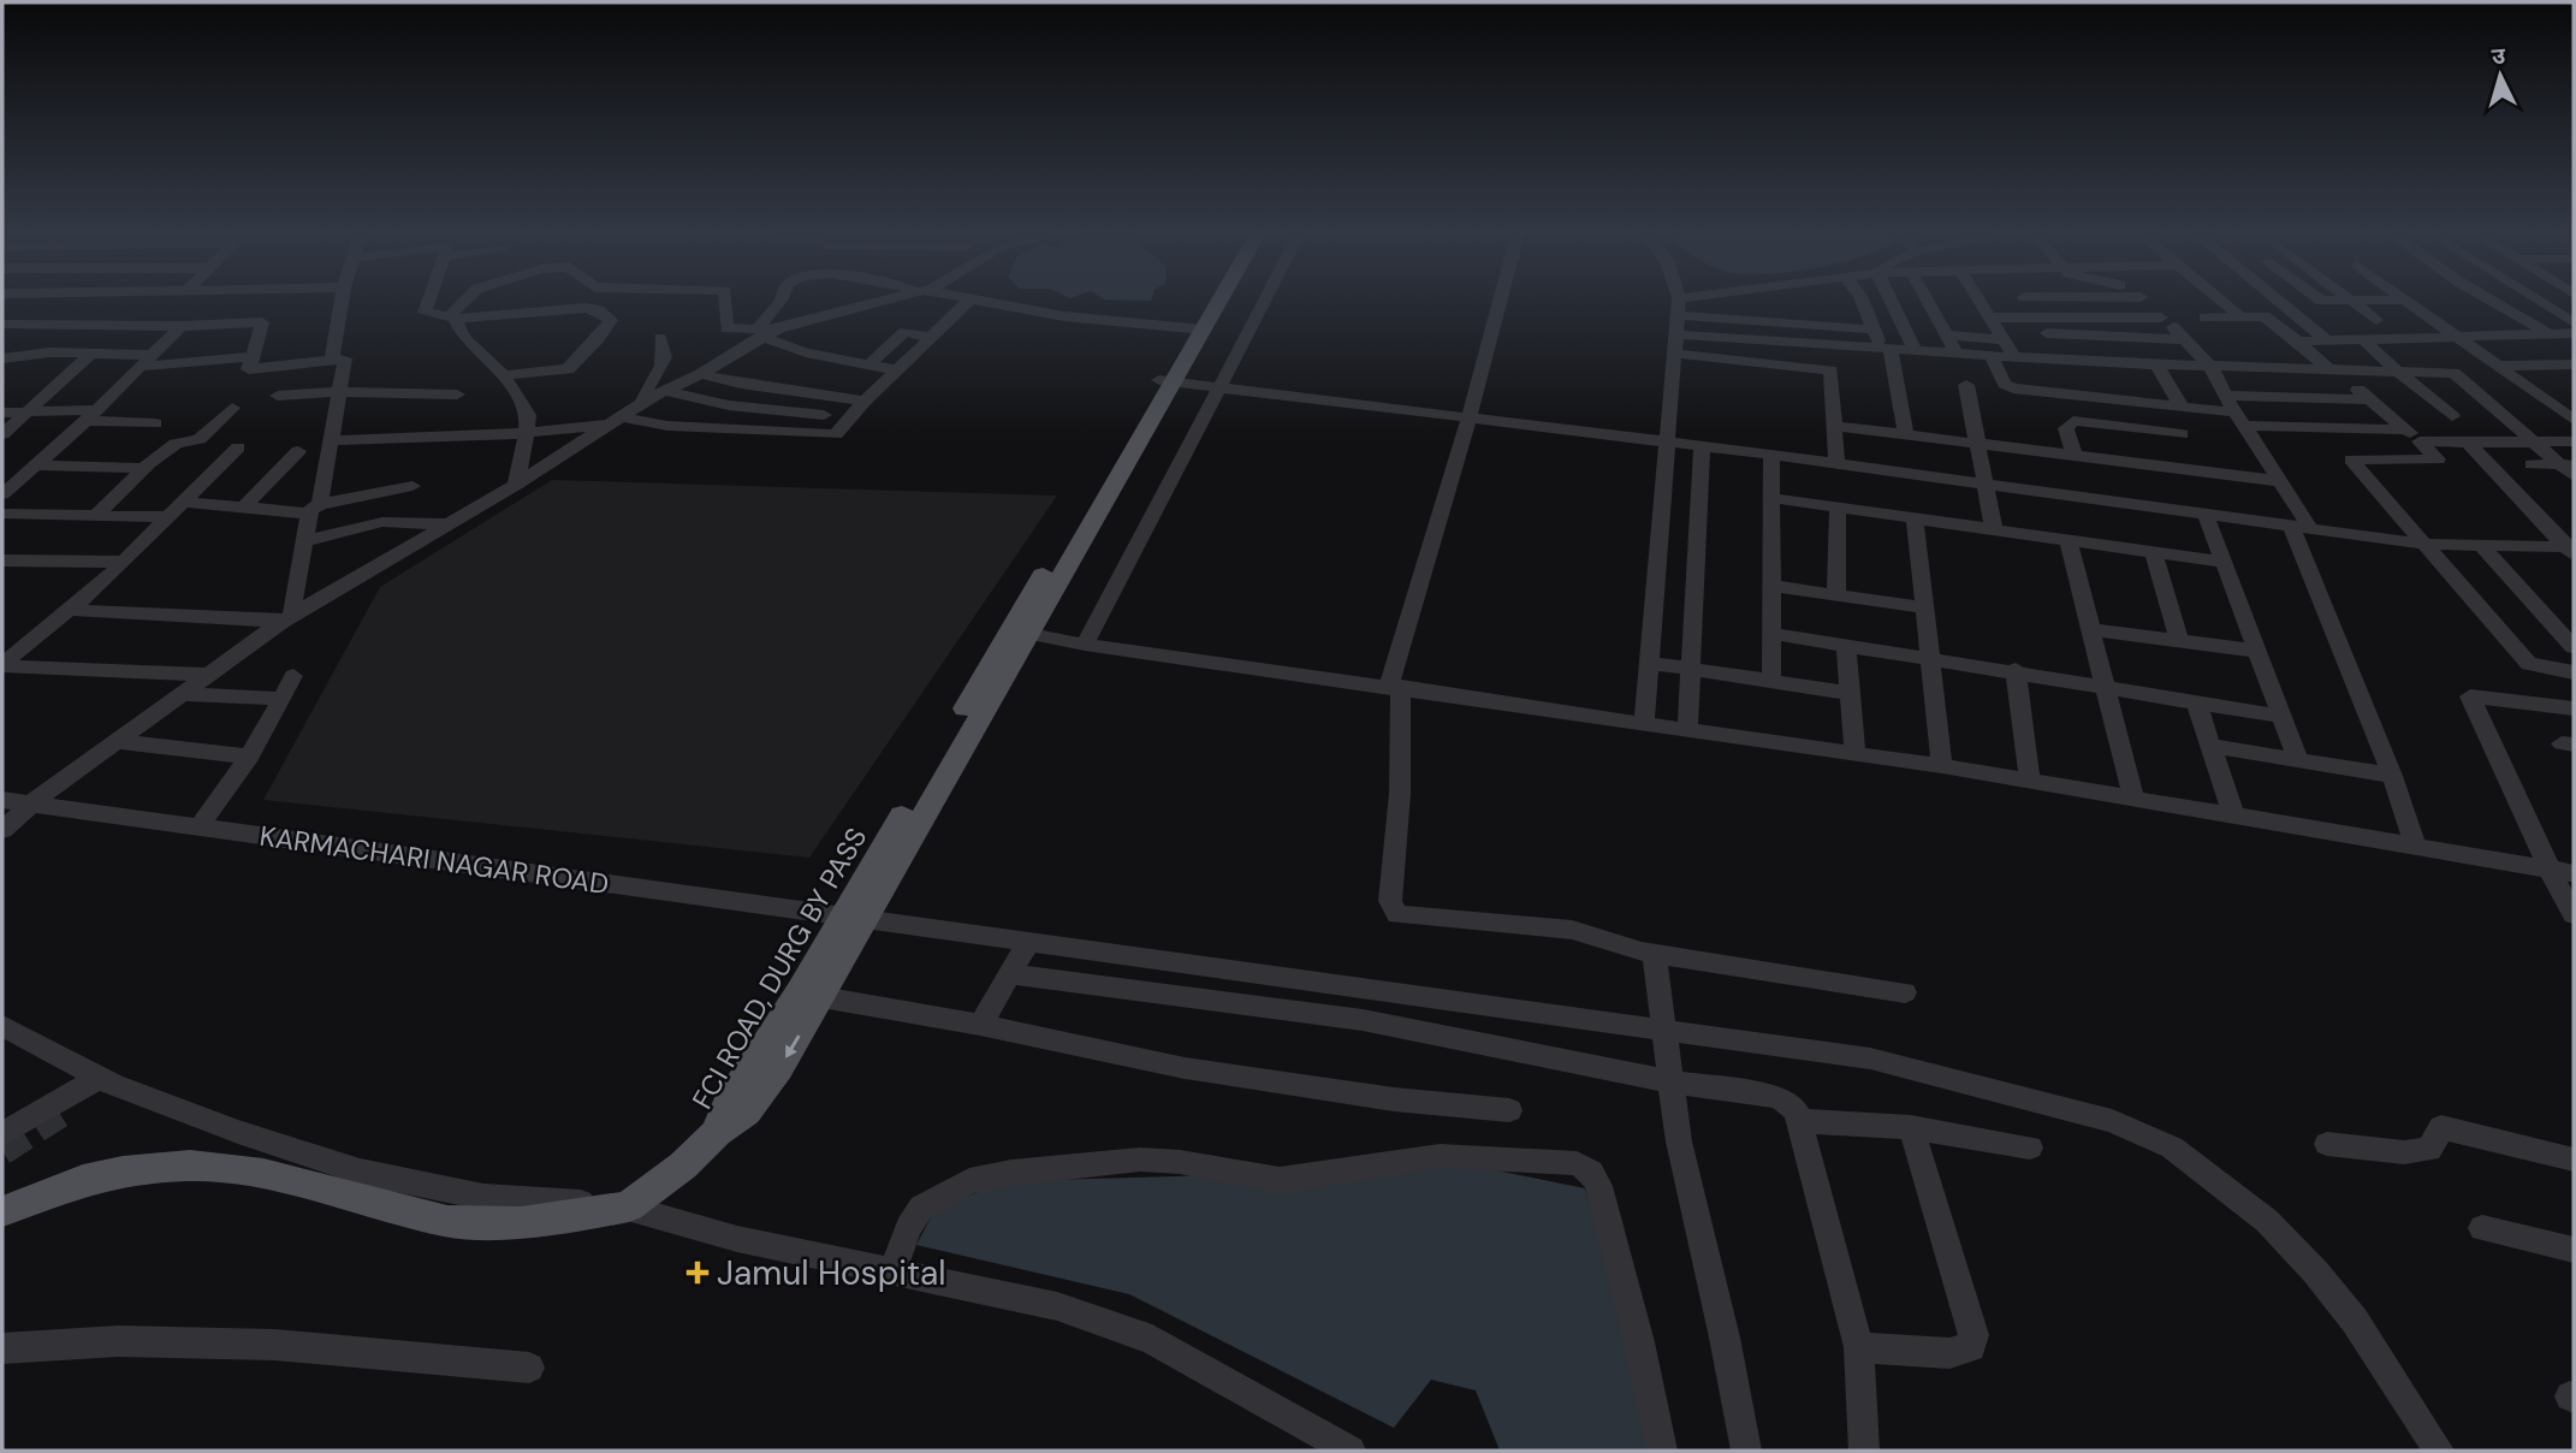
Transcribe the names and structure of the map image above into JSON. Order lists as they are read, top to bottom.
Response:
{
  "streets": {
    "main road": ["FCI ROAD, DURG BY PASS"],
    "street": ["KARMACHARI NAGAR ROAD"]
  },
  "crossings": [
    ["KARMACHARI NAGAR ROAD", "FCI ROAD, DURG BY PASS"]
  ],
  "places": {
    "health": ["Jamul Hospital"]
  },
  "north": "top"
}
